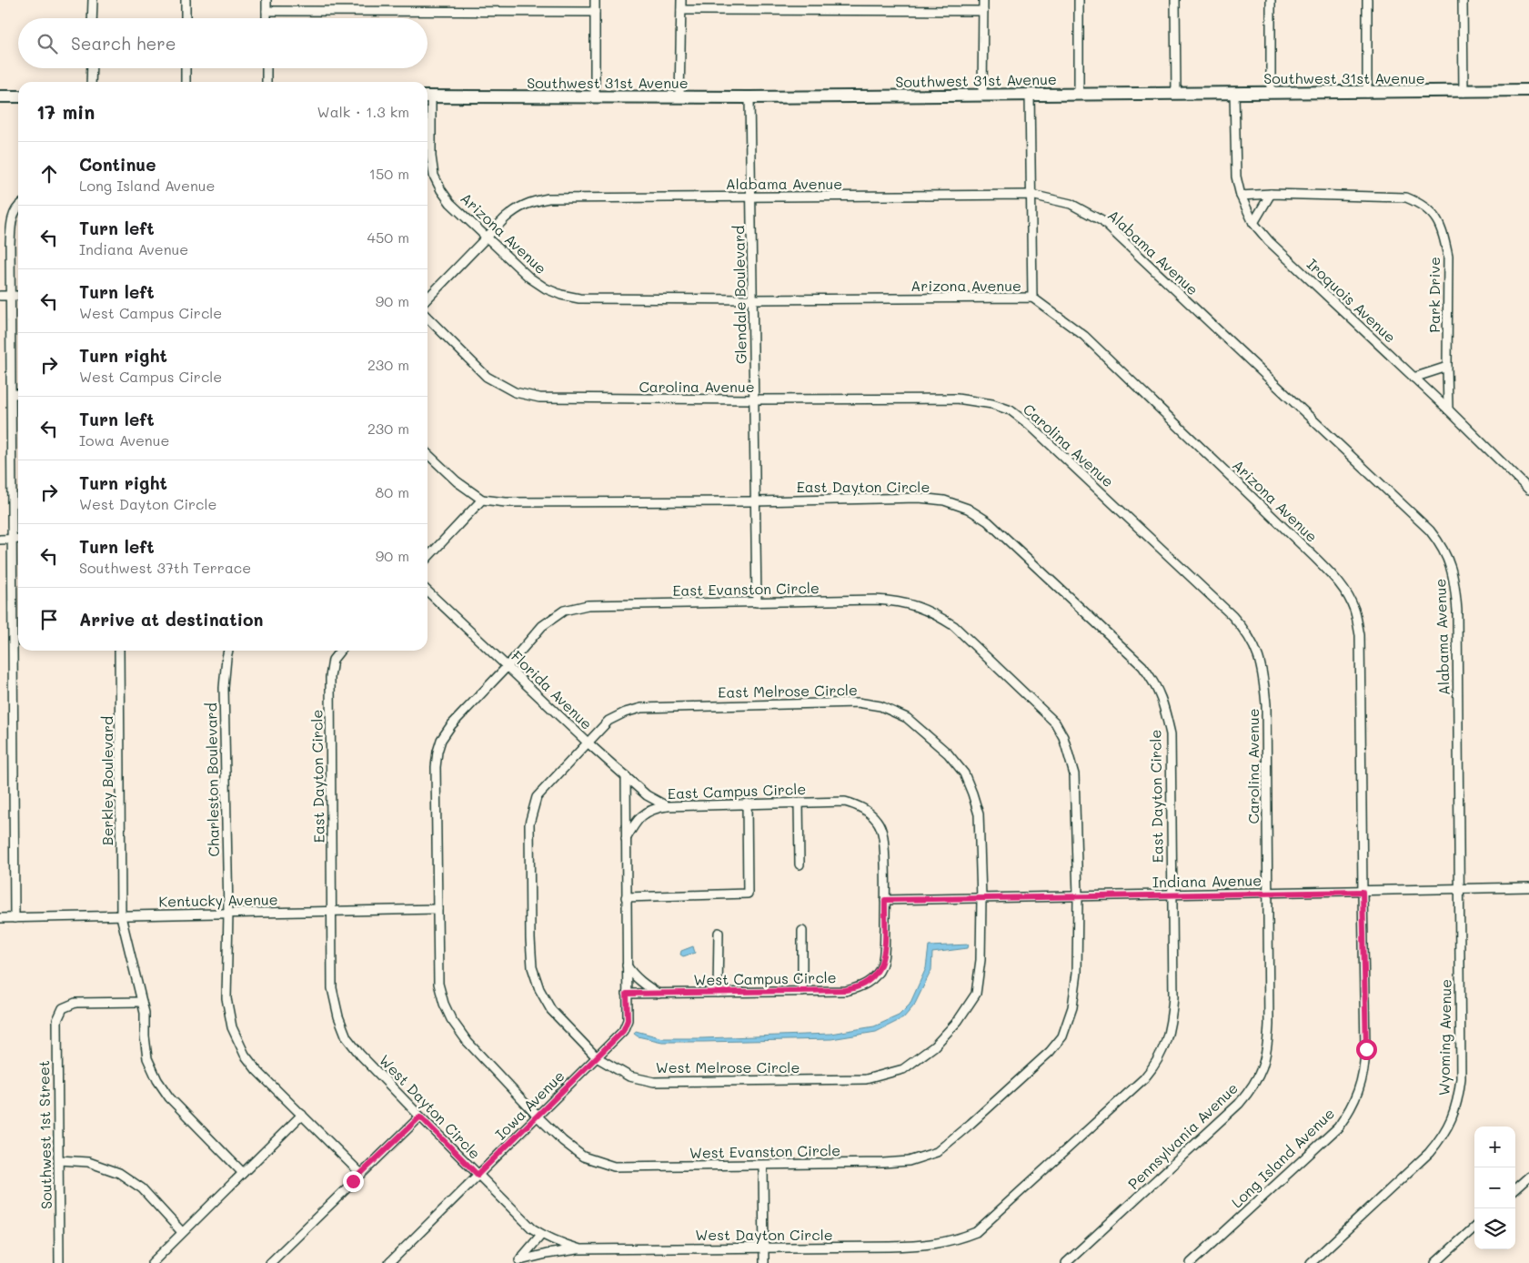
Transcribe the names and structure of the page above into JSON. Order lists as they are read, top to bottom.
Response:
{
  "streets": {
    "main road": ["Southwest 31st Avenue"],
    "street": [
      "Alabama Avenue",
      "Arizona Avenue",
      "Glendale Boulevard",
      "Park Drive",
      "Iroquois Avenue",
      "Carolina Avenue",
      "East Dayton Circle",
      "East Evanston Circle",
      "Florida Avenue",
      "East Melrose Circle",
      "Charleston Boulevard",
      "Berkley Boulevard",
      "East Campus Circle",
      "Indiana Avenue",
      "Kentucky Avenue",
      "West Campus Circle",
      "Wyoming Avenue",
      "West Melrose Circle",
      "Iowa Avenue",
      "West Dayton Circle",
      "Southwest 1st Street",
      "Pennsylvania Avenue",
      "West Evanston Circle",
      "Long Island Avenue"
    ]
  },
  "crossings": [
    ["Southwest 31st Avenue", "Arizona Avenue"],
    ["Southwest 31st Avenue", "Glendale Boulevard"],
    ["Southwest 31st Avenue", "Iroquois Avenue"],
    ["Alabama Avenue", "Arizona Avenue"],
    ["Alabama Avenue", "Glendale Boulevard"],
    ["Alabama Avenue", "Indiana Avenue"],
    ["Alabama Avenue", "Wyoming Avenue"],
    ["Arizona Avenue", "Glendale Boulevard"],
    ["Arizona Avenue", "Indiana Avenue"],
    ["Arizona Avenue", "Long Island Avenue"],
    ["Glendale Boulevard", "Carolina Avenue"],
    ["Glendale Boulevard", "East Dayton Circle"],
    ["Glendale Boulevard", "East Evanston Circle"],
    ["Park Drive", "Iroquois Avenue"],
    ["Carolina Avenue", "Indiana Avenue"],
    ["Carolina Avenue", "Pennsylvania Avenue"],
    ["East Dayton Circle", "Indiana Avenue"],
    ["East Dayton Circle", "Kentucky Avenue"],
    ["East Dayton Circle", "West Dayton Circle"],
    ["East Evanston Circle", "Florida Avenue"],
    ["East Evanston Circle", "Indiana Avenue"],
    ["East Evanston Circle", "Kentucky Avenue"],
    ["East Evanston Circle", "West Evanston Circle"],
    ["Florida Avenue", "East Melrose Circle"],
    ["Florida Avenue", "East Campus Circle"],
    ["East Melrose Circle", "Indiana Avenue"],
    ["East Melrose Circle", "West Melrose Circle"],
    ["Charleston Boulevard", "Kentucky Avenue"],
    ["Berkley Boulevard", "Kentucky Avenue"],
    ["Berkley Boulevard", "Southwest 1st Street"],
    ["East Campus Circle", "Indiana Avenue"],
    ["East Campus Circle", "West Campus Circle"],
    ["Indiana Avenue", "West Campus Circle"],
    ["Indiana Avenue", "Wyoming Avenue"],
    ["Indiana Avenue", "West Melrose Circle"],
    ["Indiana Avenue", "West Dayton Circle"],
    ["Indiana Avenue", "Pennsylvania Avenue"],
    ["Indiana Avenue", "West Evanston Circle"],
    ["Indiana Avenue", "Long Island Avenue"],
    ["Kentucky Avenue", "West Dayton Circle"],
    ["Kentucky Avenue", "West Evanston Circle"],
    ["West Campus Circle", "Iowa Avenue"],
    ["West Melrose Circle", "Iowa Avenue"],
    ["Iowa Avenue", "West Dayton Circle"],
    ["Iowa Avenue", "West Evanston Circle"]
  ],
  "page": {
    "search": "Search here",
    "heading": ["17 min", "Walk · 1.3 km"],
    "list": [
      ["Continue", "Long Island Avenue", "150 m"],
      ["Turn left", "Indiana Avenue", "450 m"],
      ["Turn left", "West Campus Circle", "90 m"],
      ["Turn right", "West Campus Circle", "230 m"],
      ["Turn left", "Iowa Avenue", "230 m"],
      ["Turn right", "West Dayton Circle", "80 m"],
      ["Turn left", "Southwest 37th Terrace", "90 m"],
      "Arrive at destination"
    ],
    "map_buttons": ["+", "−"]
  }
}
